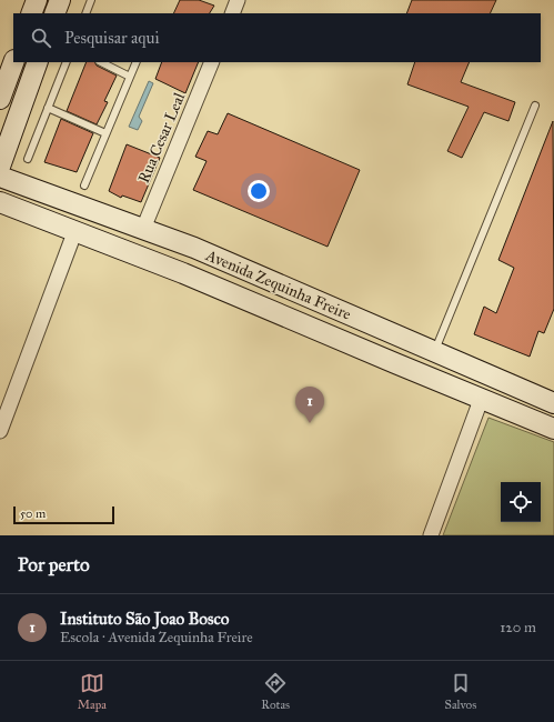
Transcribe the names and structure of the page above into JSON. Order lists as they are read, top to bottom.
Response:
{
  "streets": {
    "main road": ["Avenida Zequinha Freire"],
    "street": ["Rua Cesar Leal"]
  },
  "crossings": [
    ["Rua Cesar Leal", "Avenida Zequinha Freire"]
  ],
  "scale_bar": "50 m",
  "page": {
    "search": "Pesquisar aqui",
    "pins": "1",
    "scale": "50 m",
    "heading": "Por perto",
    "list": [
      {
        "mark": "1",
        "name": "Instituto São Joao Bosco",
        "note": "Escola · Avenida Zequinha Freire",
        "value": "120 m"
      }
    ],
    "nav": ["Mapa", "Rotas", "Salvos"]
  }
}
